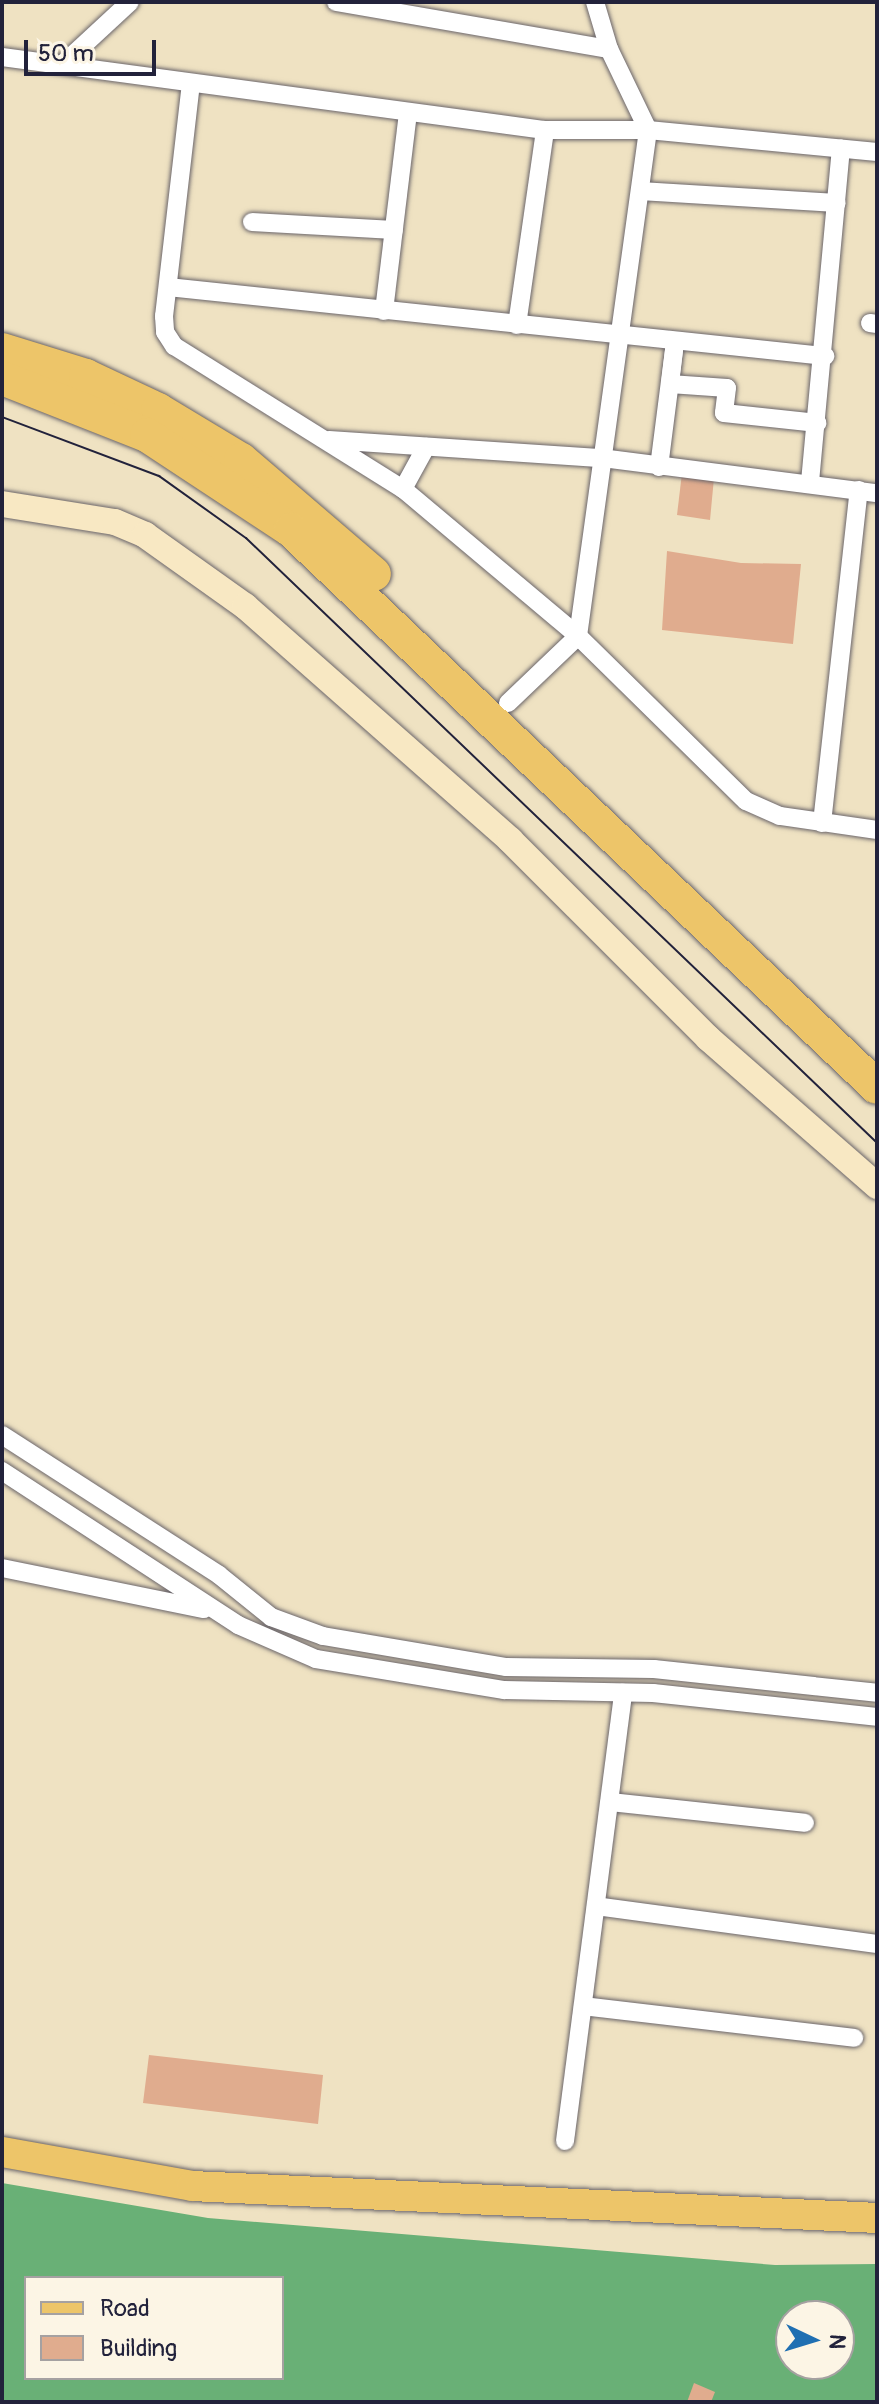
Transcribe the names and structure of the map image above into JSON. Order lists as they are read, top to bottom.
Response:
{
  "legend": ["Road", "Building"],
  "scale_bar": "50 m",
  "north": "right"
}
